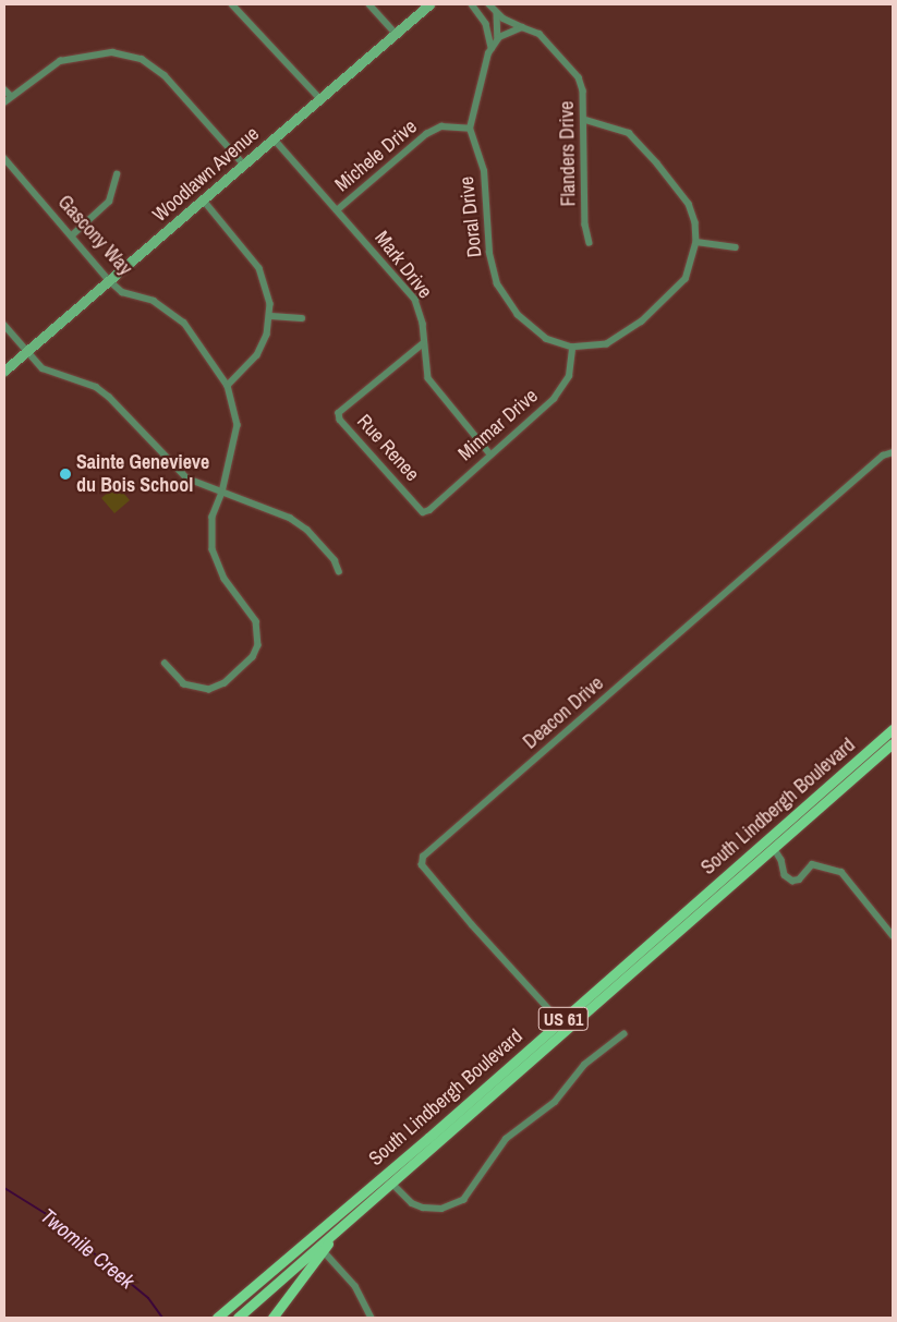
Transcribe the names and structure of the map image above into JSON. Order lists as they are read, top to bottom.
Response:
{
  "streets": {
    "main road": ["South Lindbergh Boulevard", "US 61"],
    "street": [
      "Flanders Drive",
      "Michele Drive",
      "Woodlawn Avenue",
      "Doral Drive",
      "Gascony Way",
      "Mark Drive",
      "Minmar Drive",
      "Rue Renee",
      "Deacon Drive"
    ]
  },
  "crossings": [
    ["Michele Drive", "Doral Drive"],
    ["Michele Drive", "Mark Drive"],
    ["Woodlawn Avenue", "Gascony Way"],
    ["Woodlawn Avenue", "Mark Drive"],
    ["Doral Drive", "Minmar Drive"],
    ["Mark Drive", "Minmar Drive"],
    ["Mark Drive", "Rue Renee"],
    ["Minmar Drive", "Rue Renee"],
    ["Deacon Drive", "South Lindbergh Boulevard"]
  ],
  "water": ["Twomile Creek"],
  "places": ["Sainte Genevieve du Bois School"]
}
